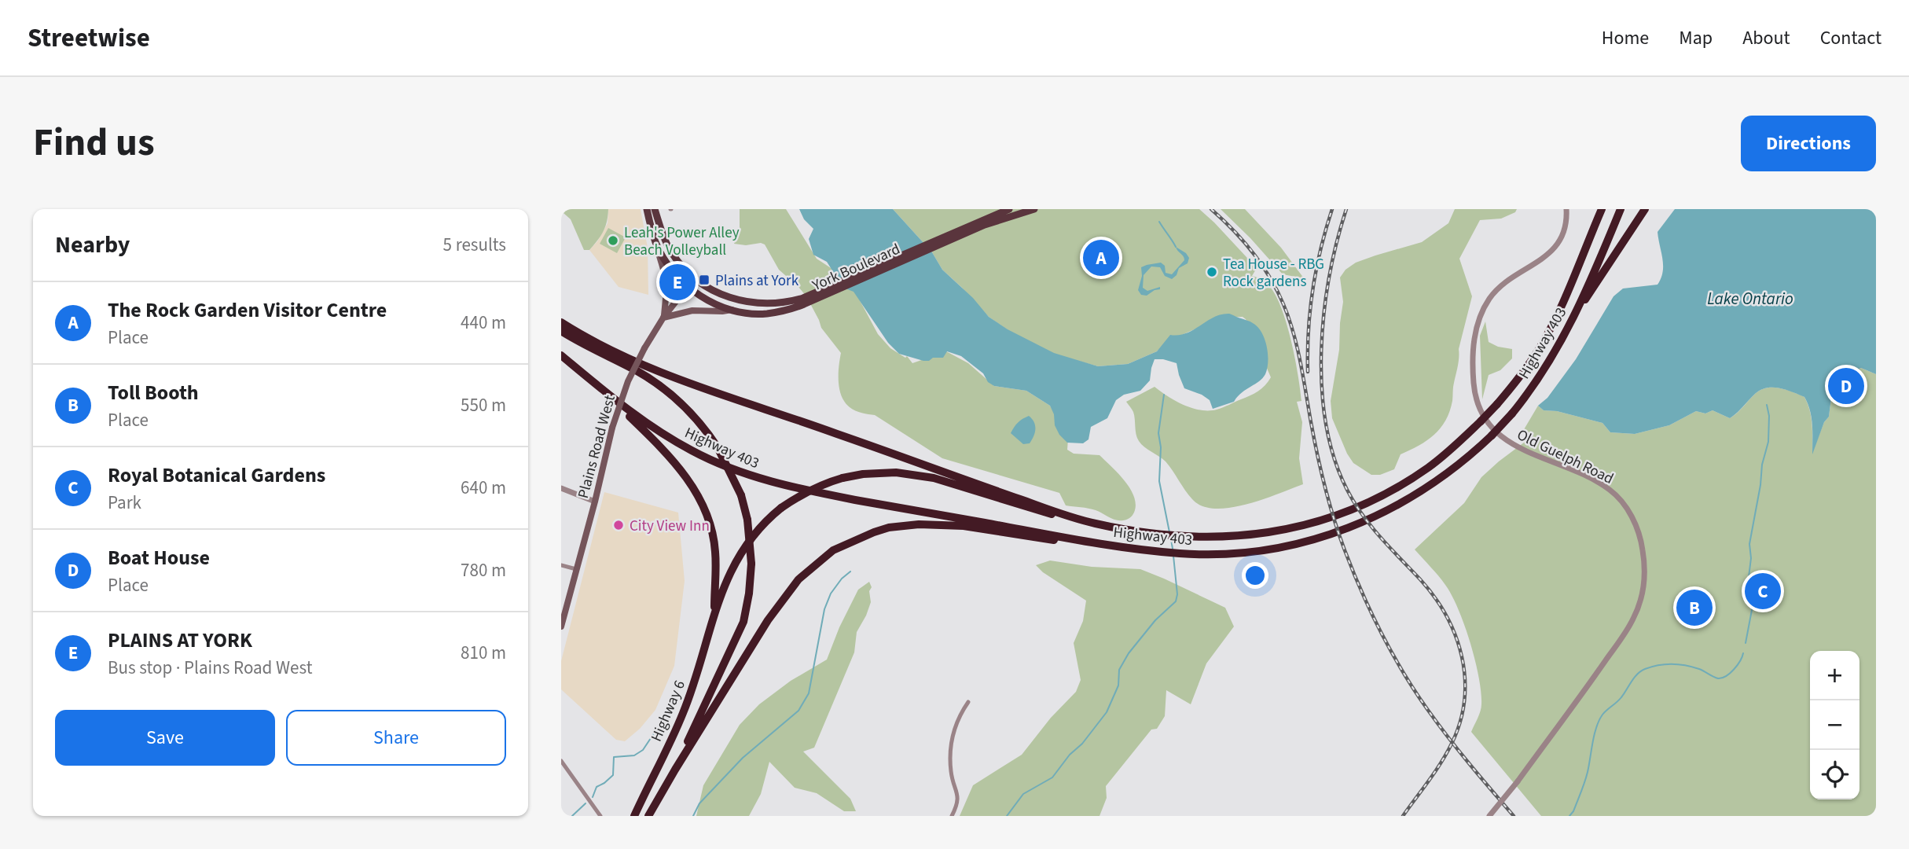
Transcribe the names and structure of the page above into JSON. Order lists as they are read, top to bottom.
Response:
{
  "streets": {
    "highway": ["Highway 403", "Highway 6"],
    "main road": ["York Boulevard", "Plains Road West"],
    "street": ["Old Guelph Road"]
  },
  "crossings": [
    ["York Boulevard", "Plains Road West"]
  ],
  "water": ["Lake Ontario"],
  "places": {
    "other": ["Leah's Power Alley Beach Volleyball", "Tea House - RBG Rock gardens", "City View Inn"],
    "transit": ["Plains at York"]
  },
  "page": {
    "header": "Streetwise",
    "nav": [
      "Home",
      "Map",
      "About",
      "Contact"
    ],
    "title": "Find us",
    "buttons": [
      "Directions",
      ["Save", "Share"]
    ],
    "heading": ["Nearby", "5 results"],
    "pins": [
      "A",
      "E",
      "D",
      "C",
      "B"
    ],
    "list": [
      {
        "mark": "A",
        "name": "The Rock Garden Visitor Centre",
        "note": "Place",
        "value": "440 m"
      },
      {
        "mark": "B",
        "name": "Toll Booth",
        "note": "Place",
        "value": "550 m"
      },
      {
        "mark": "C",
        "name": "Royal Botanical Gardens",
        "note": "Park",
        "value": "640 m"
      },
      {
        "mark": "D",
        "name": "Boat House",
        "note": "Place",
        "value": "780 m"
      },
      {
        "mark": "E",
        "name": "PLAINS AT YORK",
        "note": "Bus stop · Plains Road West",
        "value": "810 m"
      }
    ],
    "map_buttons": ["+", "−"]
  }
}
